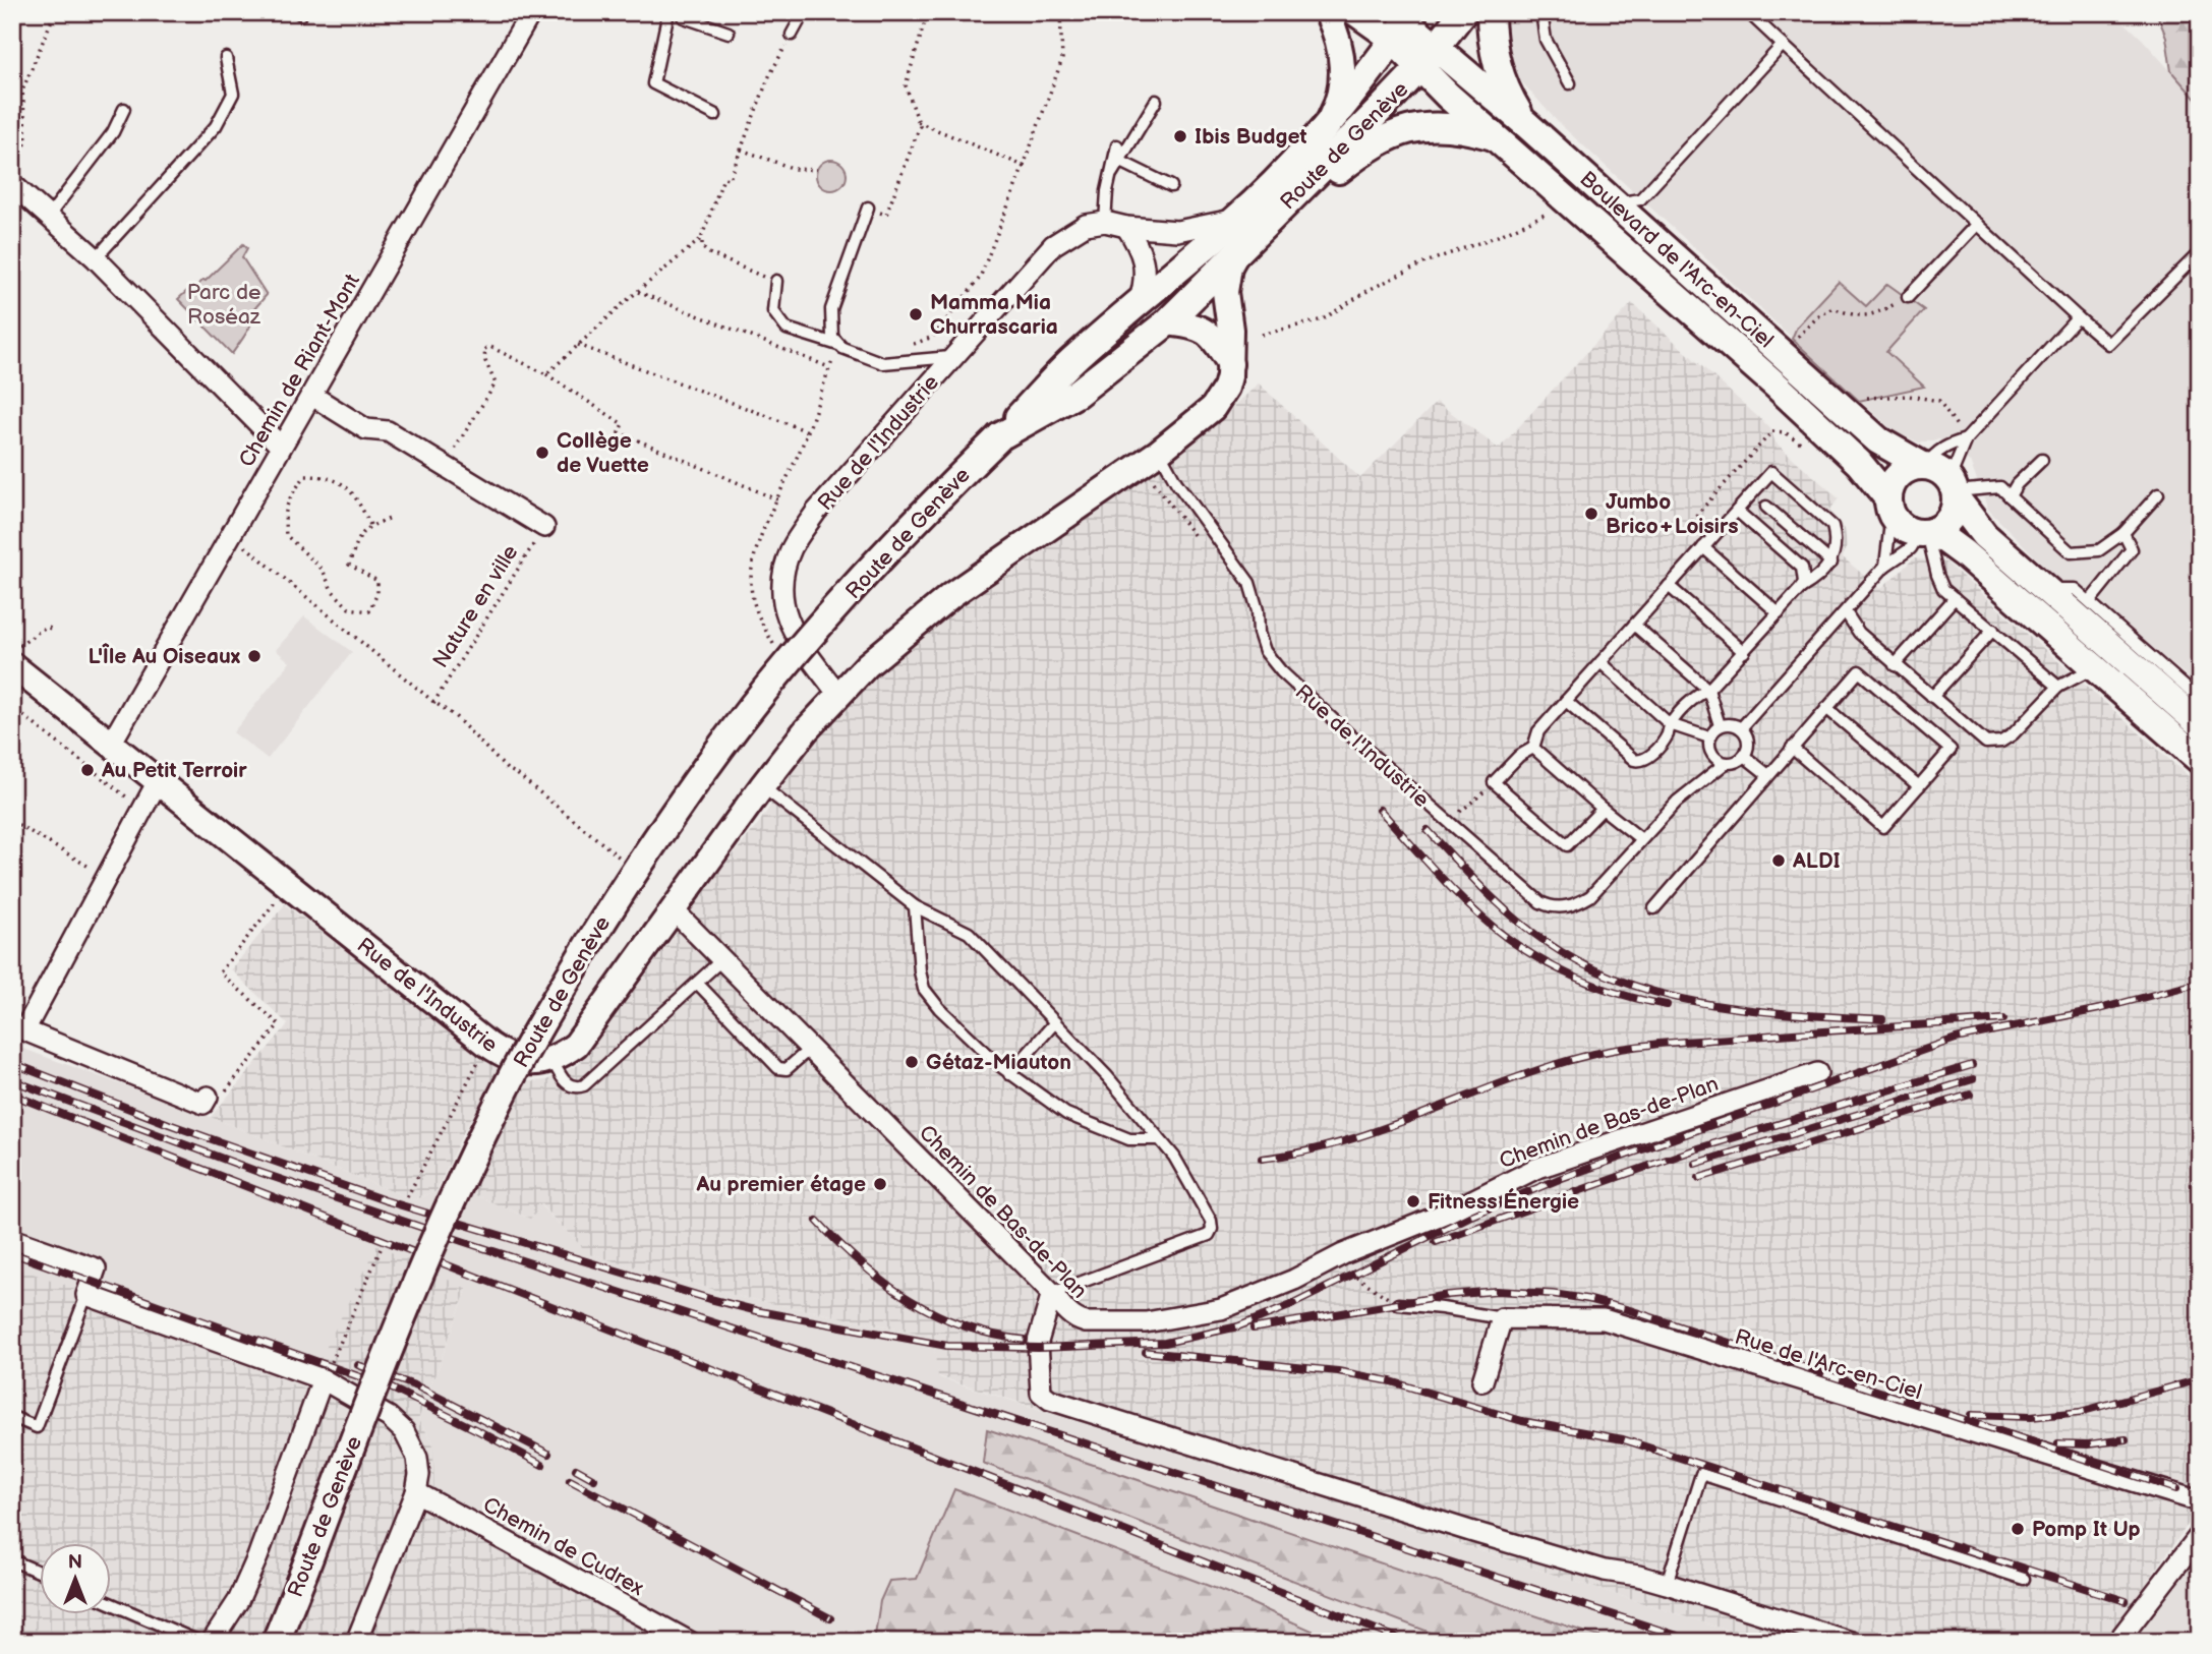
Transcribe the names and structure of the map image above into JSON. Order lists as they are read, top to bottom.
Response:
{
  "streets": {
    "main road": ["Route de Genève", "Boulevard de l'Arc-en-Ciel"],
    "street": [
      "Chemin de Riant-Mont",
      "Rue de l'Industrie",
      "Chemin de Bas-de-Plan",
      "Rue de l'Arc-en-Ciel",
      "Chemin de Cudrex"
    ],
    "path": ["Nature en ville"]
  },
  "crossings": [
    ["Route de Genève", "Boulevard de l'Arc-en-Ciel"],
    ["Chemin de Riant-Mont", "Rue de l'Industrie"]
  ],
  "parks": ["Parc de Roséaz"],
  "places": [
    "Ibis Budget",
    "Mamma Mia Churrascaria",
    "Collège de Vuette",
    "Jumbo Brico+Loisirs",
    "L'Île Au Oiseaux",
    "Au Petit Terroir",
    "ALDI",
    "Gétaz-Miauton",
    "Au premier étage",
    "Fitness Énergie",
    "Pomp It Up"
  ],
  "north": "top"
}
